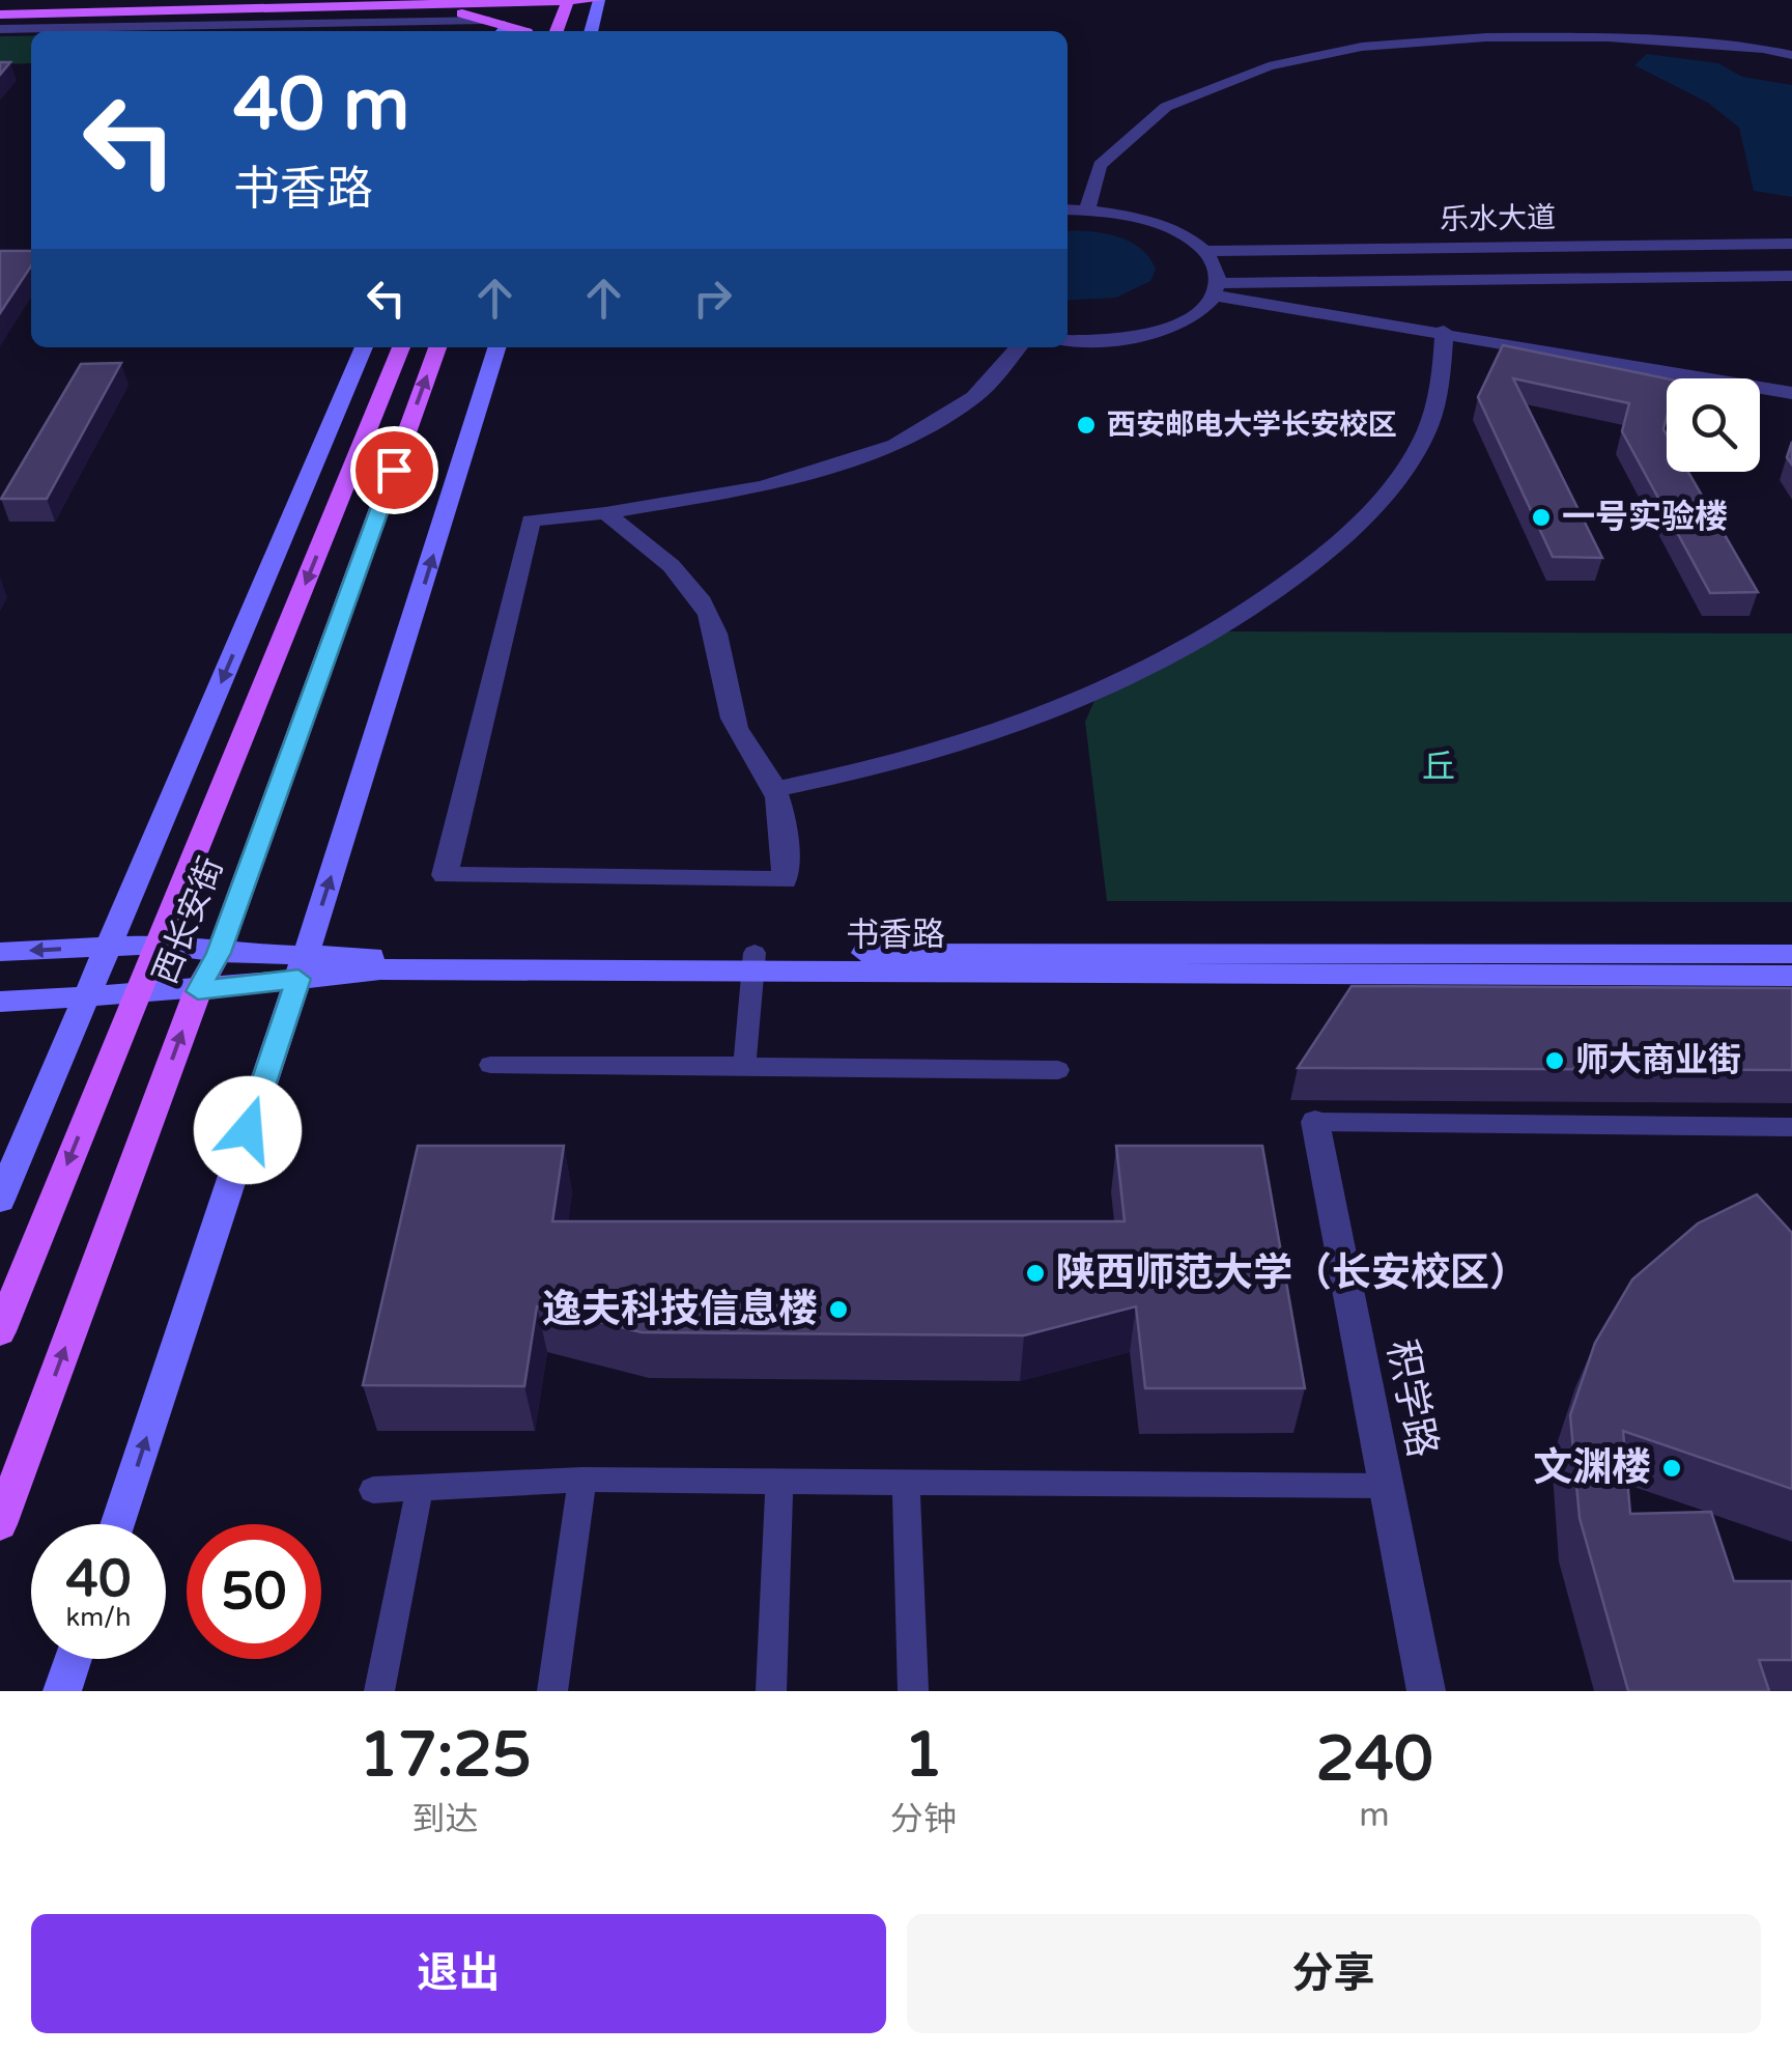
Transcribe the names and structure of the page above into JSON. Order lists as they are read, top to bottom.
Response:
{
  "streets": {
    "main road": ["西长安街", "书香路"],
    "street": ["乐水大道", "积学路"]
  },
  "crossings": [
    ["西长安街", "书香路"]
  ],
  "parks": ["丘"],
  "places": [
    "西安邮电大学长安校区",
    "一号实验楼",
    "师大商业街",
    "陕西师范大学（长安校区）",
    "逸夫科技信息楼",
    "文渊楼"
  ],
  "page": {
    "turn": ["40 m", "书香路"],
    "speed": "40 km/h",
    "limit": "50",
    "eta": [
      "17:25",
      "到达",
      "1",
      "分钟",
      "240",
      "m"
    ],
    "buttons": ["退出", "分享"]
  }
}
